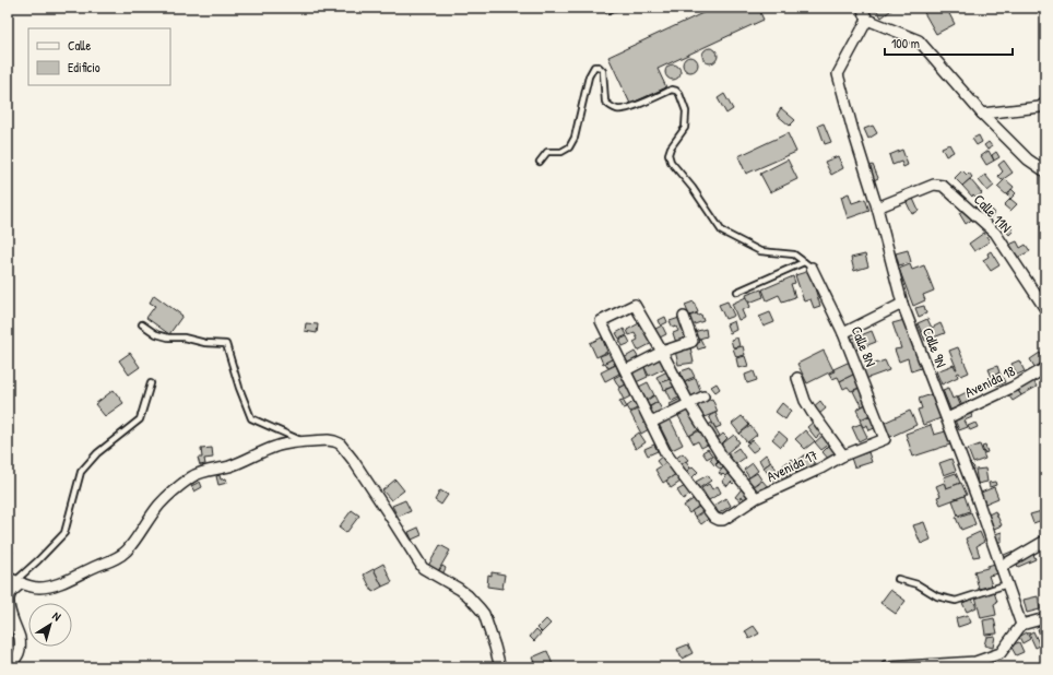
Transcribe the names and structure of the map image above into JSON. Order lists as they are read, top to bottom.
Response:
{
  "streets": {
    "street": [
      "Calle 11N",
      "Calle 8N",
      "Calle 9N",
      "Avenida 18",
      "Avenida 17"
    ]
  },
  "crossings": [
    ["Calle 11N", "Calle 9N"],
    ["Calle 8N", "Avenida 17"],
    ["Calle 9N", "Avenida 18"]
  ],
  "legend": ["Calle", "Edificio"],
  "scale_bar": "100 m",
  "north": "top right"
}
